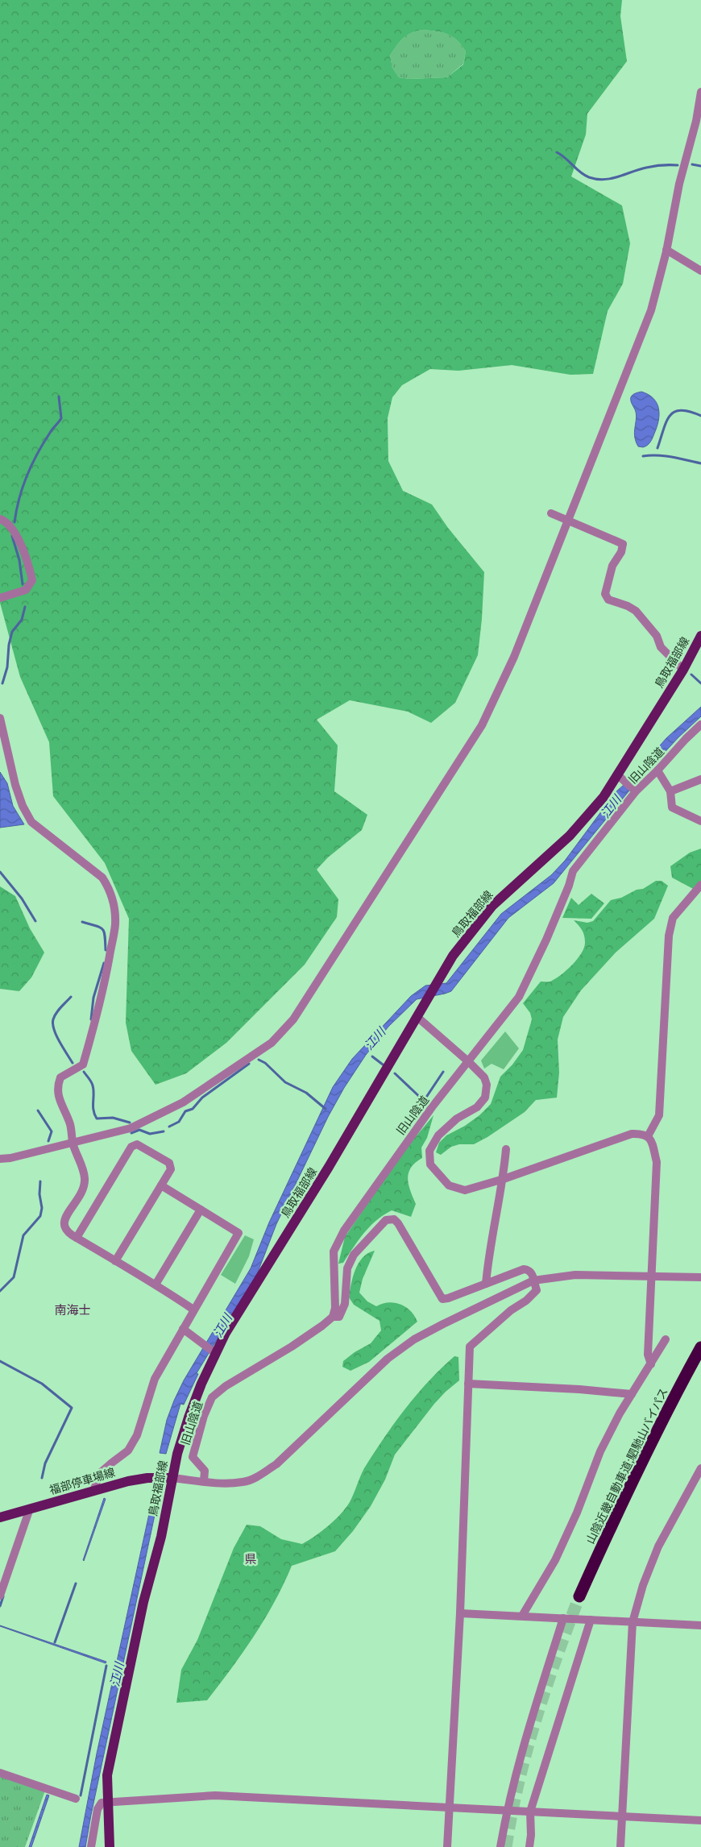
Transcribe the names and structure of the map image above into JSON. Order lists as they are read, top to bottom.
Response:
{
  "streets": {
    "highway": ["山陰近畿自動車道;駟馳山バイパス"],
    "main road": ["鳥取福部線", "福部停車場線"],
    "street": ["旧山陰道"]
  },
  "crossings": [
    ["鳥取福部線", "福部停車場線"]
  ],
  "districts": ["南海士", "県"],
  "water": ["江川"]
}
